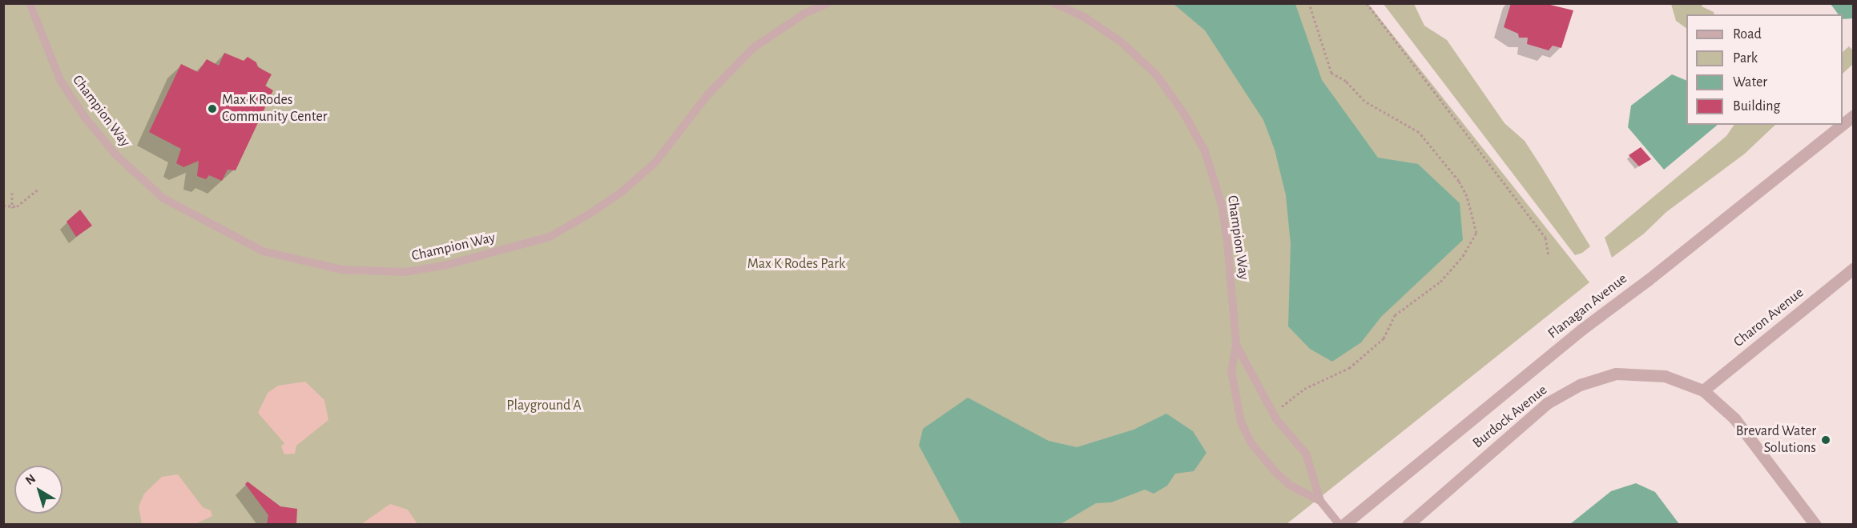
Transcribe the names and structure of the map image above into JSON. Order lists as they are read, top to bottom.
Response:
{
  "streets": {
    "street": ["Flanagan Avenue", "Charon Avenue", "Burdock Avenue"],
    "lane": ["Champion Way"]
  },
  "crossings": [
    ["Charon Avenue", "Burdock Avenue"]
  ],
  "parks": ["Max K Rodes Park", "Playground A"],
  "places": ["Max K Rodes Community Center", "Brevard Water Solutions"],
  "legend": [
    "Road",
    "Park",
    "Water",
    "Building"
  ],
  "north": "top left"
}
